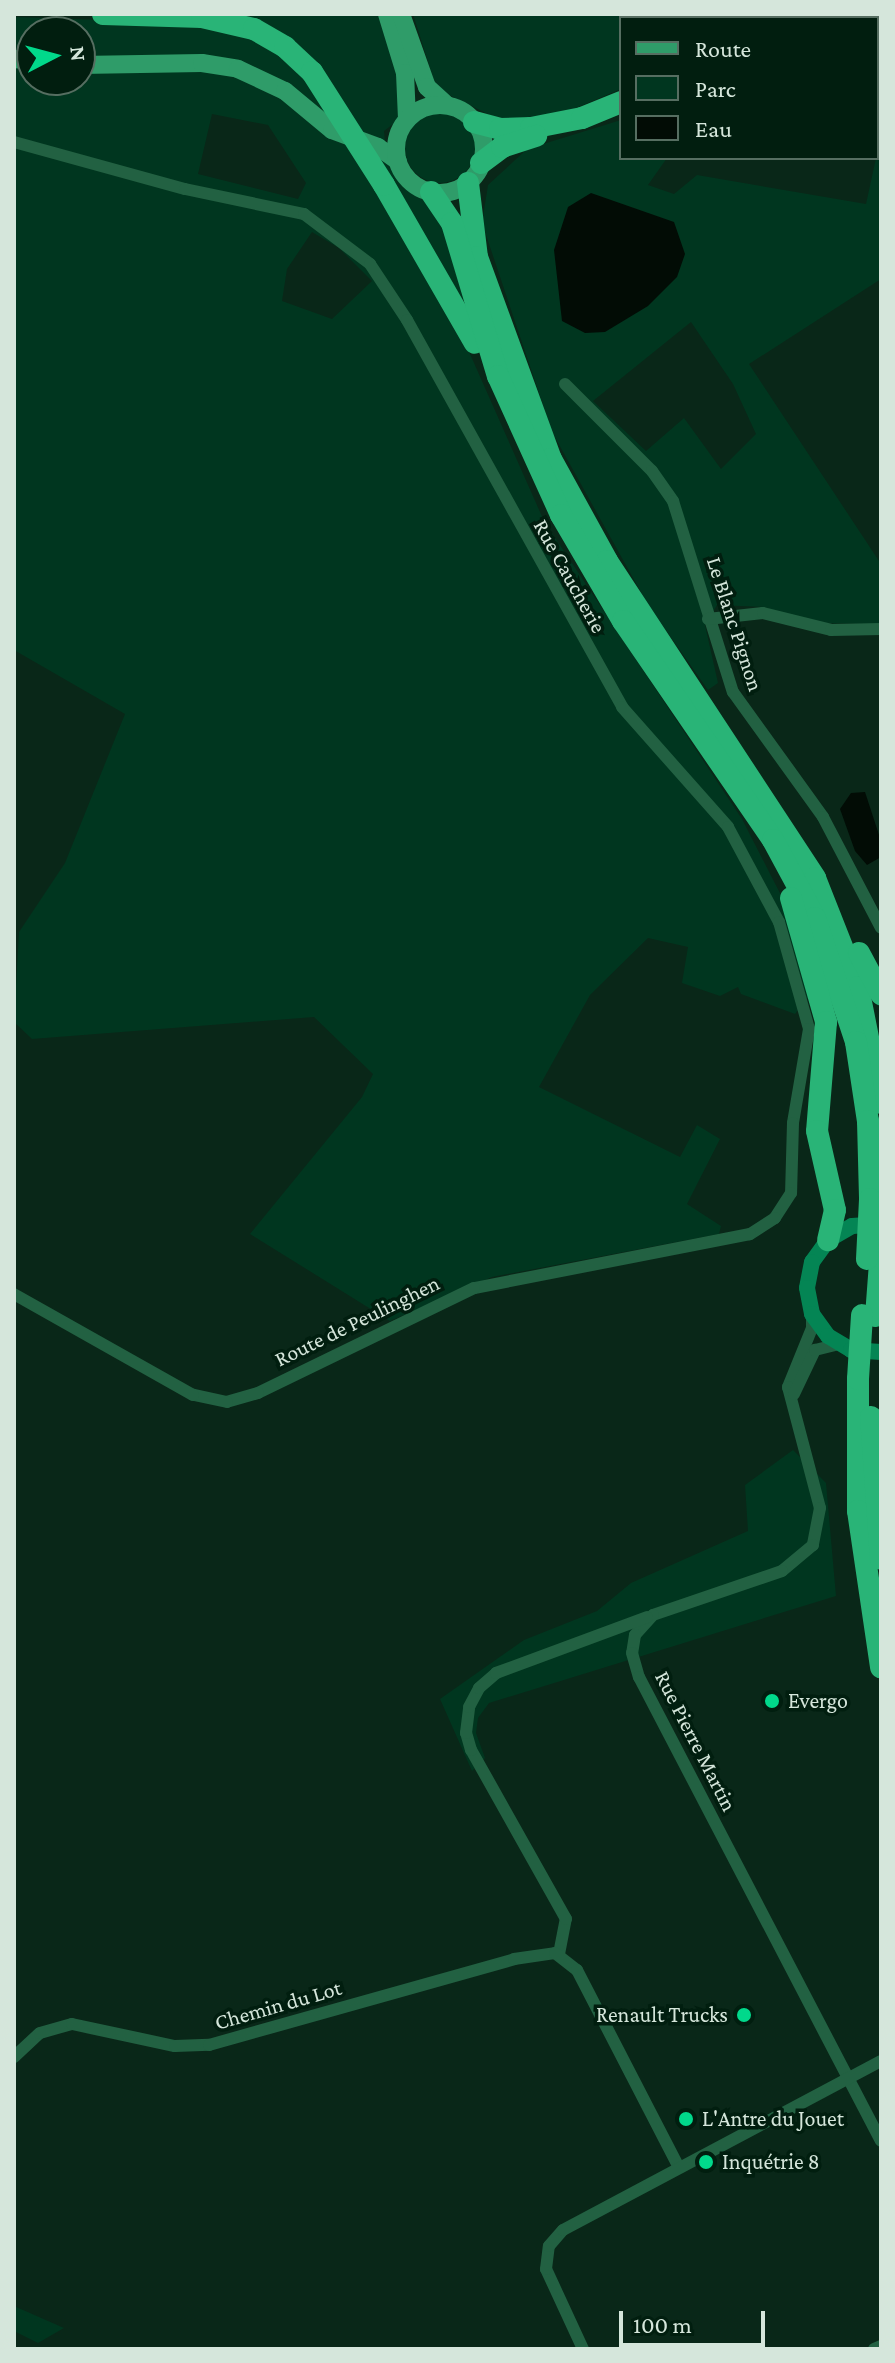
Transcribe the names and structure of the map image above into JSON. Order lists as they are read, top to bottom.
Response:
{
  "streets": {
    "street": [
      "Rue Caucherie",
      "Le Blanc Pignon",
      "Route de Peulinghen",
      "Rue Pierre Martin",
      "Chemin du Lot"
    ]
  },
  "crossings": [
    ["Rue Caucherie", "Route de Peulinghen"]
  ],
  "places": [
    "Evergo",
    "Renault Trucks",
    "L'Antre du Jouet",
    "Inquétrie 8"
  ],
  "legend": ["Route", "Parc", "Eau"],
  "scale_bar": "100 m",
  "north": "right"
}
